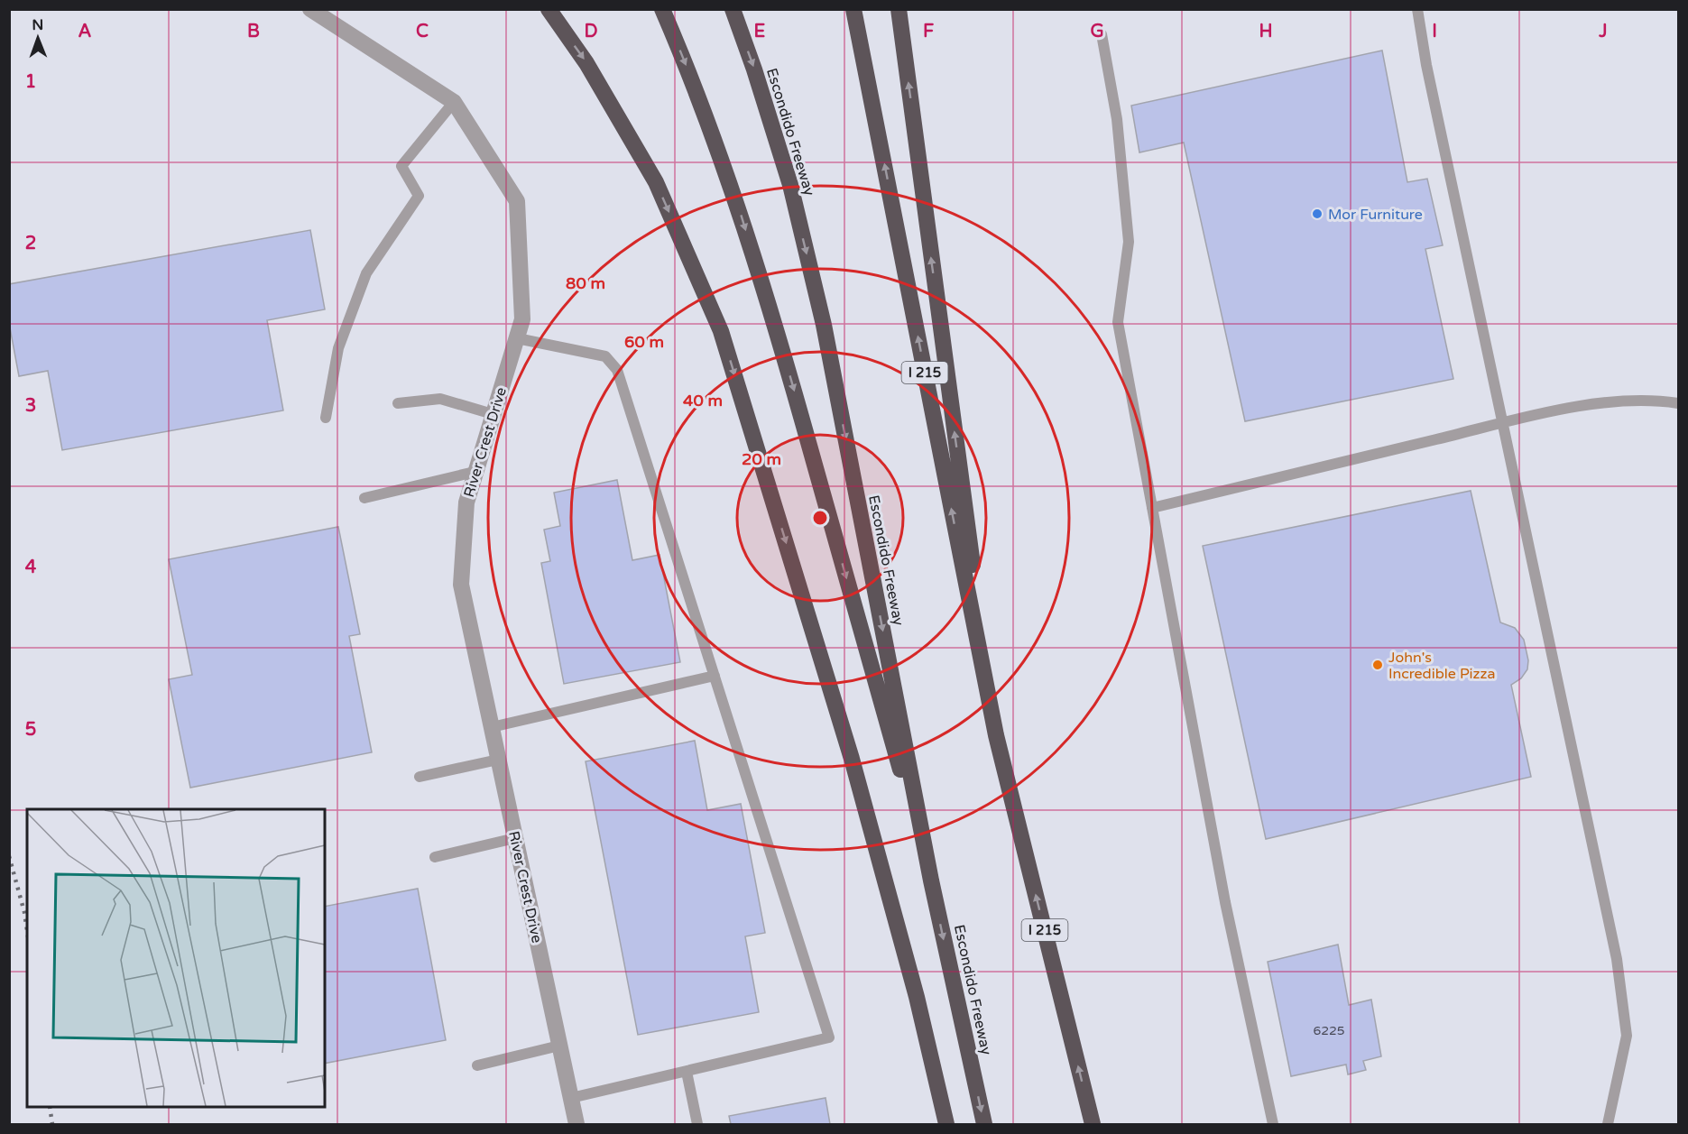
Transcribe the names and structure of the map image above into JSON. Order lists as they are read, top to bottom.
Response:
{
  "streets": {
    "highway": ["Escondido Freeway", "I 215"],
    "street": ["River Crest Drive"]
  },
  "places": ["Mor Furniture", "John's Incredible Pizza"],
  "house_numbers": ["6225"],
  "north": "top",
  "grid": {
    "columns": [
      "A",
      "B",
      "C",
      "D",
      "E",
      "F",
      "G",
      "H",
      "I",
      "J"
    ],
    "rows": [
      "1",
      "2",
      "3",
      "4",
      "5"
    ]
  },
  "rings": [
    "80 m",
    "60 m",
    "40 m",
    "20 m"
  ]
}
